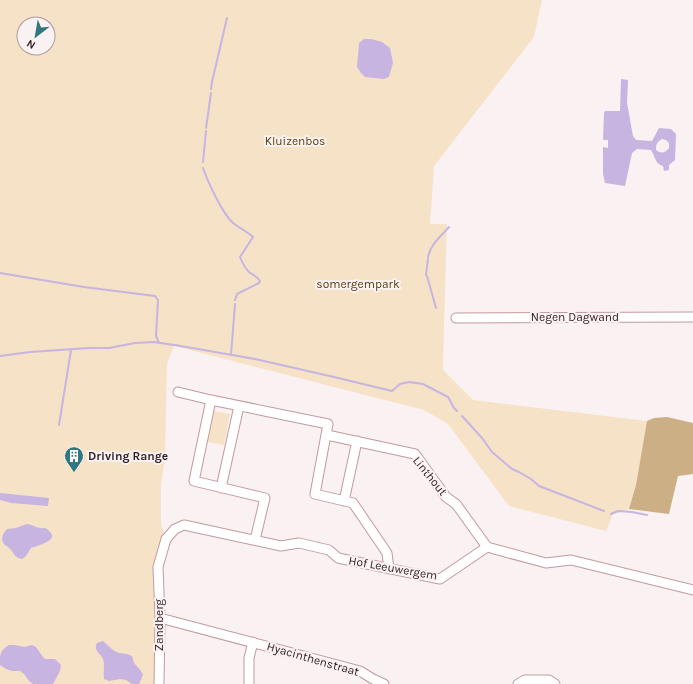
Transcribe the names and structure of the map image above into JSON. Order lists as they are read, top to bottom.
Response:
{
  "streets": {
    "street": [
      "Negen Dagwand",
      "Linthout",
      "Hof Leeuwergem",
      "Zandberg",
      "Hyacinthenstraat"
    ]
  },
  "crossings": [
    ["Linthout", "Hof Leeuwergem"],
    ["Hof Leeuwergem", "Zandberg"],
    ["Zandberg", "Hyacinthenstraat"]
  ],
  "parks": ["Kluizenbos", "somergempark"],
  "places": {
    "building": ["Driving Range"]
  },
  "north": "bottom left"
}
